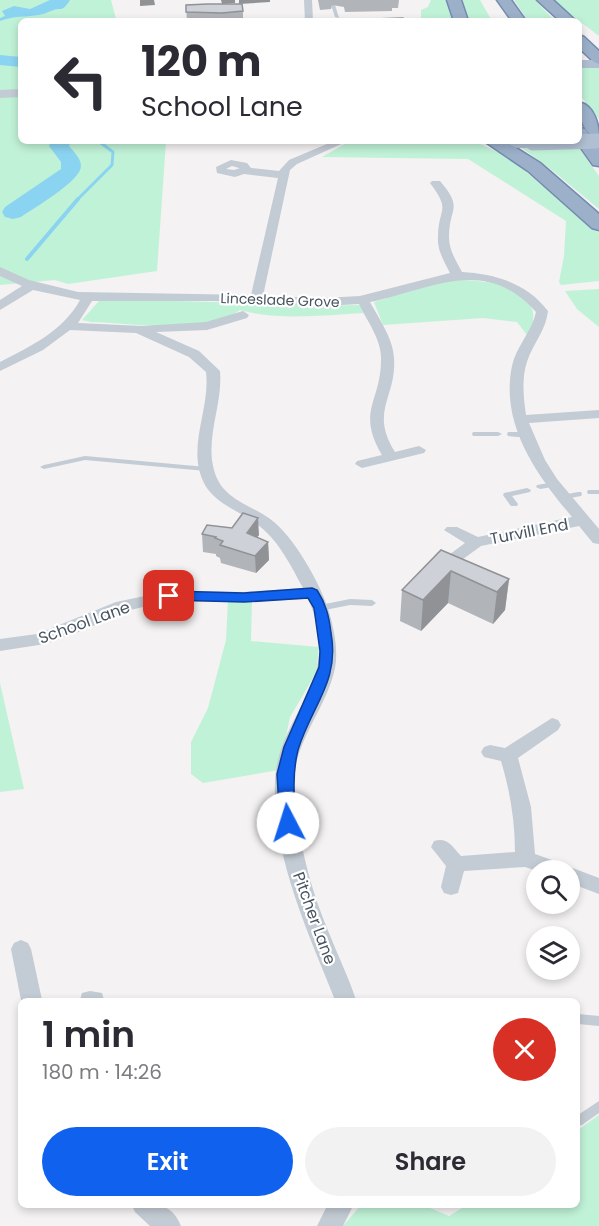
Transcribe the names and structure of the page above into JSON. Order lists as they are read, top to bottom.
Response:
{
  "streets": {
    "street": [
      "Linceslade Grove",
      "Turvill End",
      "School Lane",
      "Pitcher Lane"
    ]
  },
  "crossings": [
    ["Linceslade Grove", "Turvill End"],
    ["School Lane", "Pitcher Lane"]
  ],
  "page": {
    "turn": ["120 m", "School Lane"],
    "heading": ["1 min", "180 m · 14:26"],
    "buttons": ["Exit", "Share"]
  }
}
